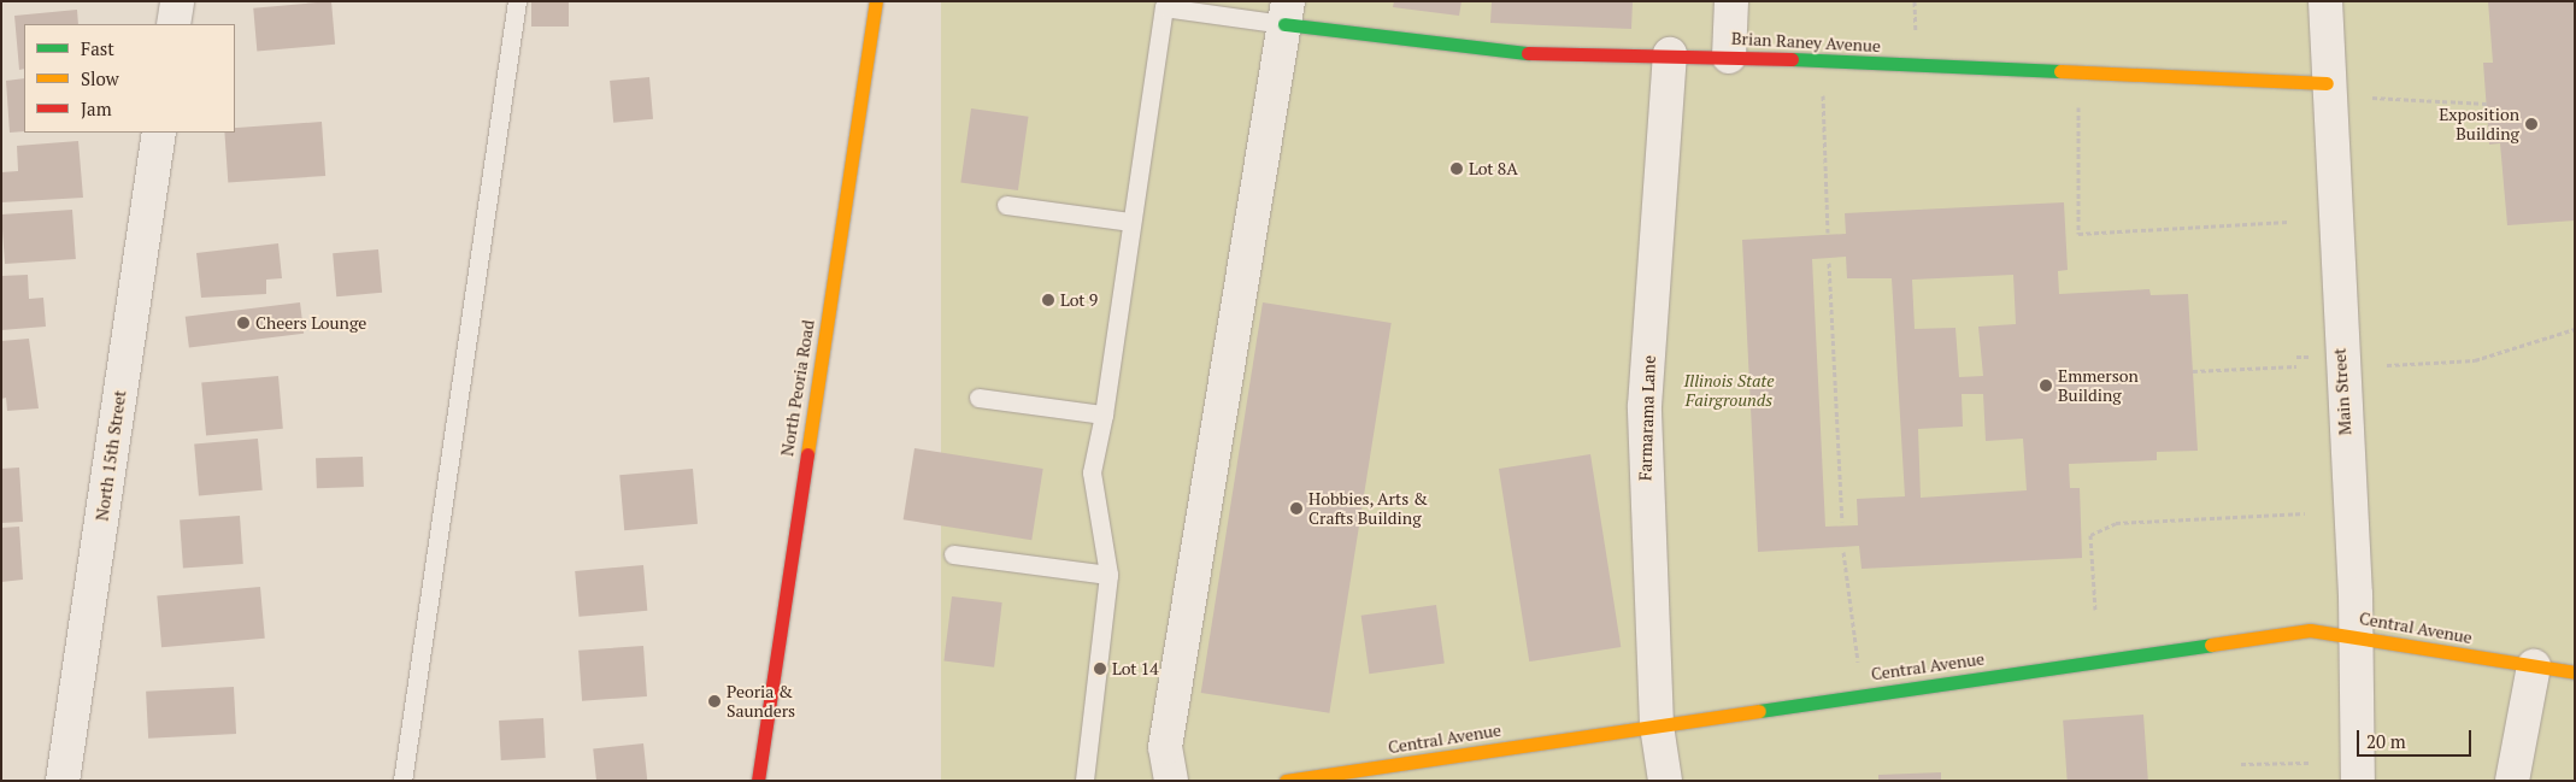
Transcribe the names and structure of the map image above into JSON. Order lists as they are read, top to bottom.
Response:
{
  "streets": {
    "street": [
      "Brian Raney Avenue",
      "North Peoria Road",
      "Main Street",
      "Farmarama Lane",
      "North 15th Street",
      "Central Avenue"
    ]
  },
  "crossings": [
    ["Brian Raney Avenue", "Main Street"],
    ["Brian Raney Avenue", "Farmarama Lane"],
    ["Main Street", "Central Avenue"],
    ["Farmarama Lane", "Central Avenue"]
  ],
  "parks": ["Illinois State Fairgrounds"],
  "places": [
    "Exposition Building",
    "Lot 8A",
    "Lot 9",
    "Cheers Lounge",
    "Emmerson Building",
    "Hobbies, Arts & Crafts Building",
    "Lot 14",
    "Peoria & Saunders"
  ],
  "legend": ["Fast", "Slow", "Jam"],
  "scale_bar": "20 m"
}
